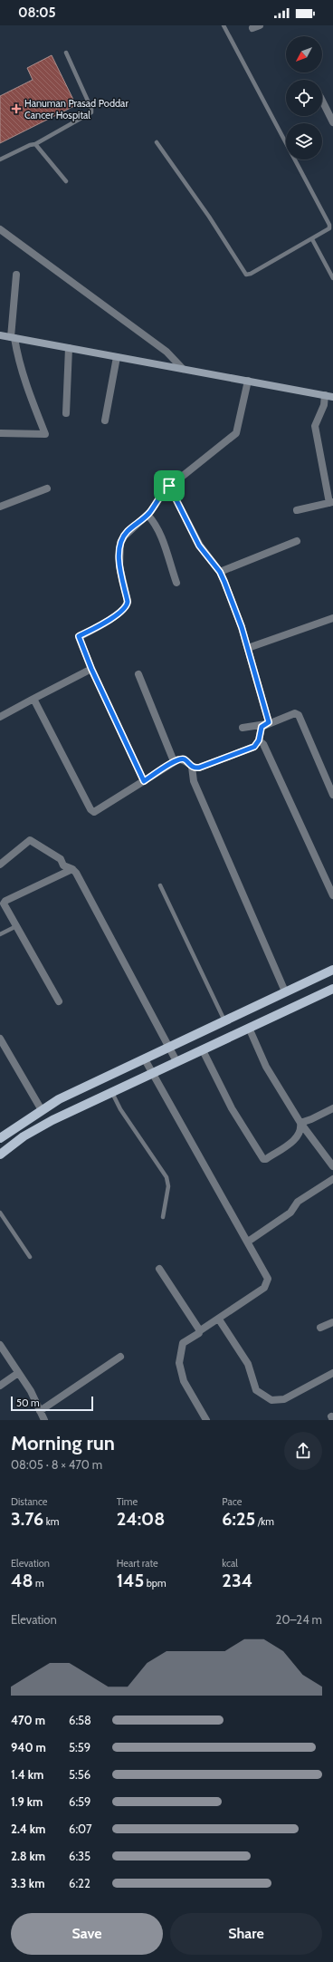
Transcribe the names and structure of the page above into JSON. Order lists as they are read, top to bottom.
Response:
{
  "places": {
    "health": ["Hanuman Prasad Poddar Cancer Hospital"]
  },
  "scale_bar": "50 m",
  "north": "bottom left",
  "page": {
    "status": "08:05",
    "scale": "50 m",
    "heading": ["Morning run", "08:05 · 8 × 470 m"],
    "stats": [
      ["Distance", "3.76 km"],
      ["Time", "24:08"],
      ["Pace", "6:25 /km"],
      ["Elevation", "48 m"],
      ["Heart rate", "145 bpm"],
      ["kcal", "234"]
    ],
    "chart": ["Elevation", "20–24 m"],
    "list": [
      {
        "name": "470 m",
        "note": "6:58"
      },
      {
        "name": "940 m",
        "note": "5:59"
      },
      {
        "name": "1.4 km",
        "note": "5:56"
      },
      {
        "name": "1.9 km",
        "note": "6:59"
      },
      {
        "name": "2.4 km",
        "note": "6:07"
      },
      {
        "name": "2.8 km",
        "note": "6:35"
      },
      {
        "name": "3.3 km",
        "note": "6:22"
      }
    ],
    "buttons": ["Save", "Share"]
  }
}
